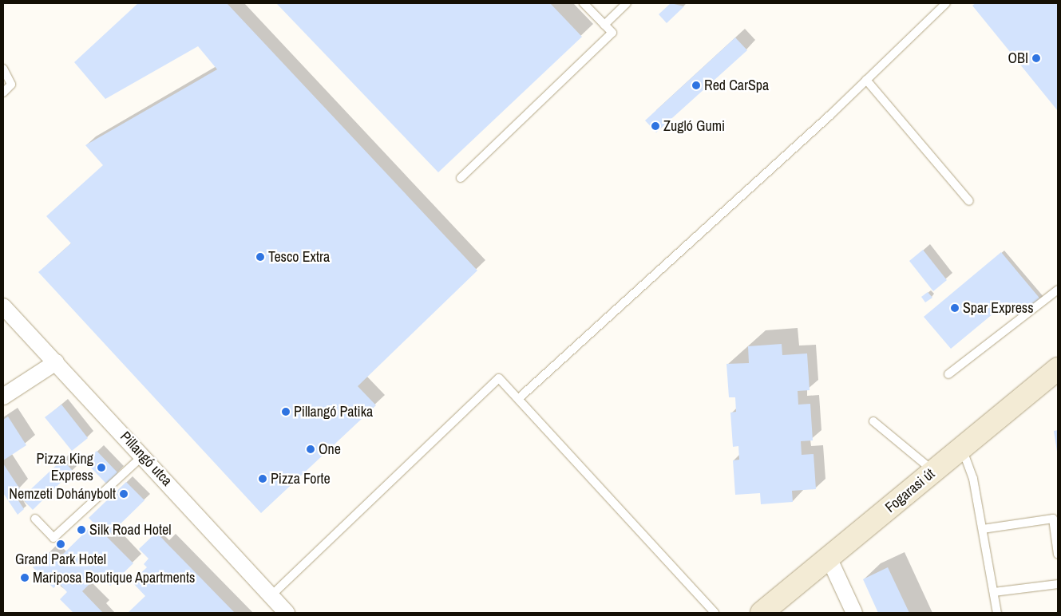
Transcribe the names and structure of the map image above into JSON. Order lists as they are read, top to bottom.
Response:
{
  "streets": {
    "main road": ["Fogarasi út"],
    "street": ["Pillangó utca"]
  },
  "places": [
    "OBI",
    "Red CarSpa",
    "Zugló Gumi",
    "Tesco Extra",
    "Spar Express",
    "Pillangó Patika",
    "One",
    "Pizza King Express",
    "Pizza Forte",
    "Nemzeti Dohánybolt",
    "Silk Road Hotel",
    "Grand Park Hotel",
    "Mariposa Boutique Apartments"
  ]
}
